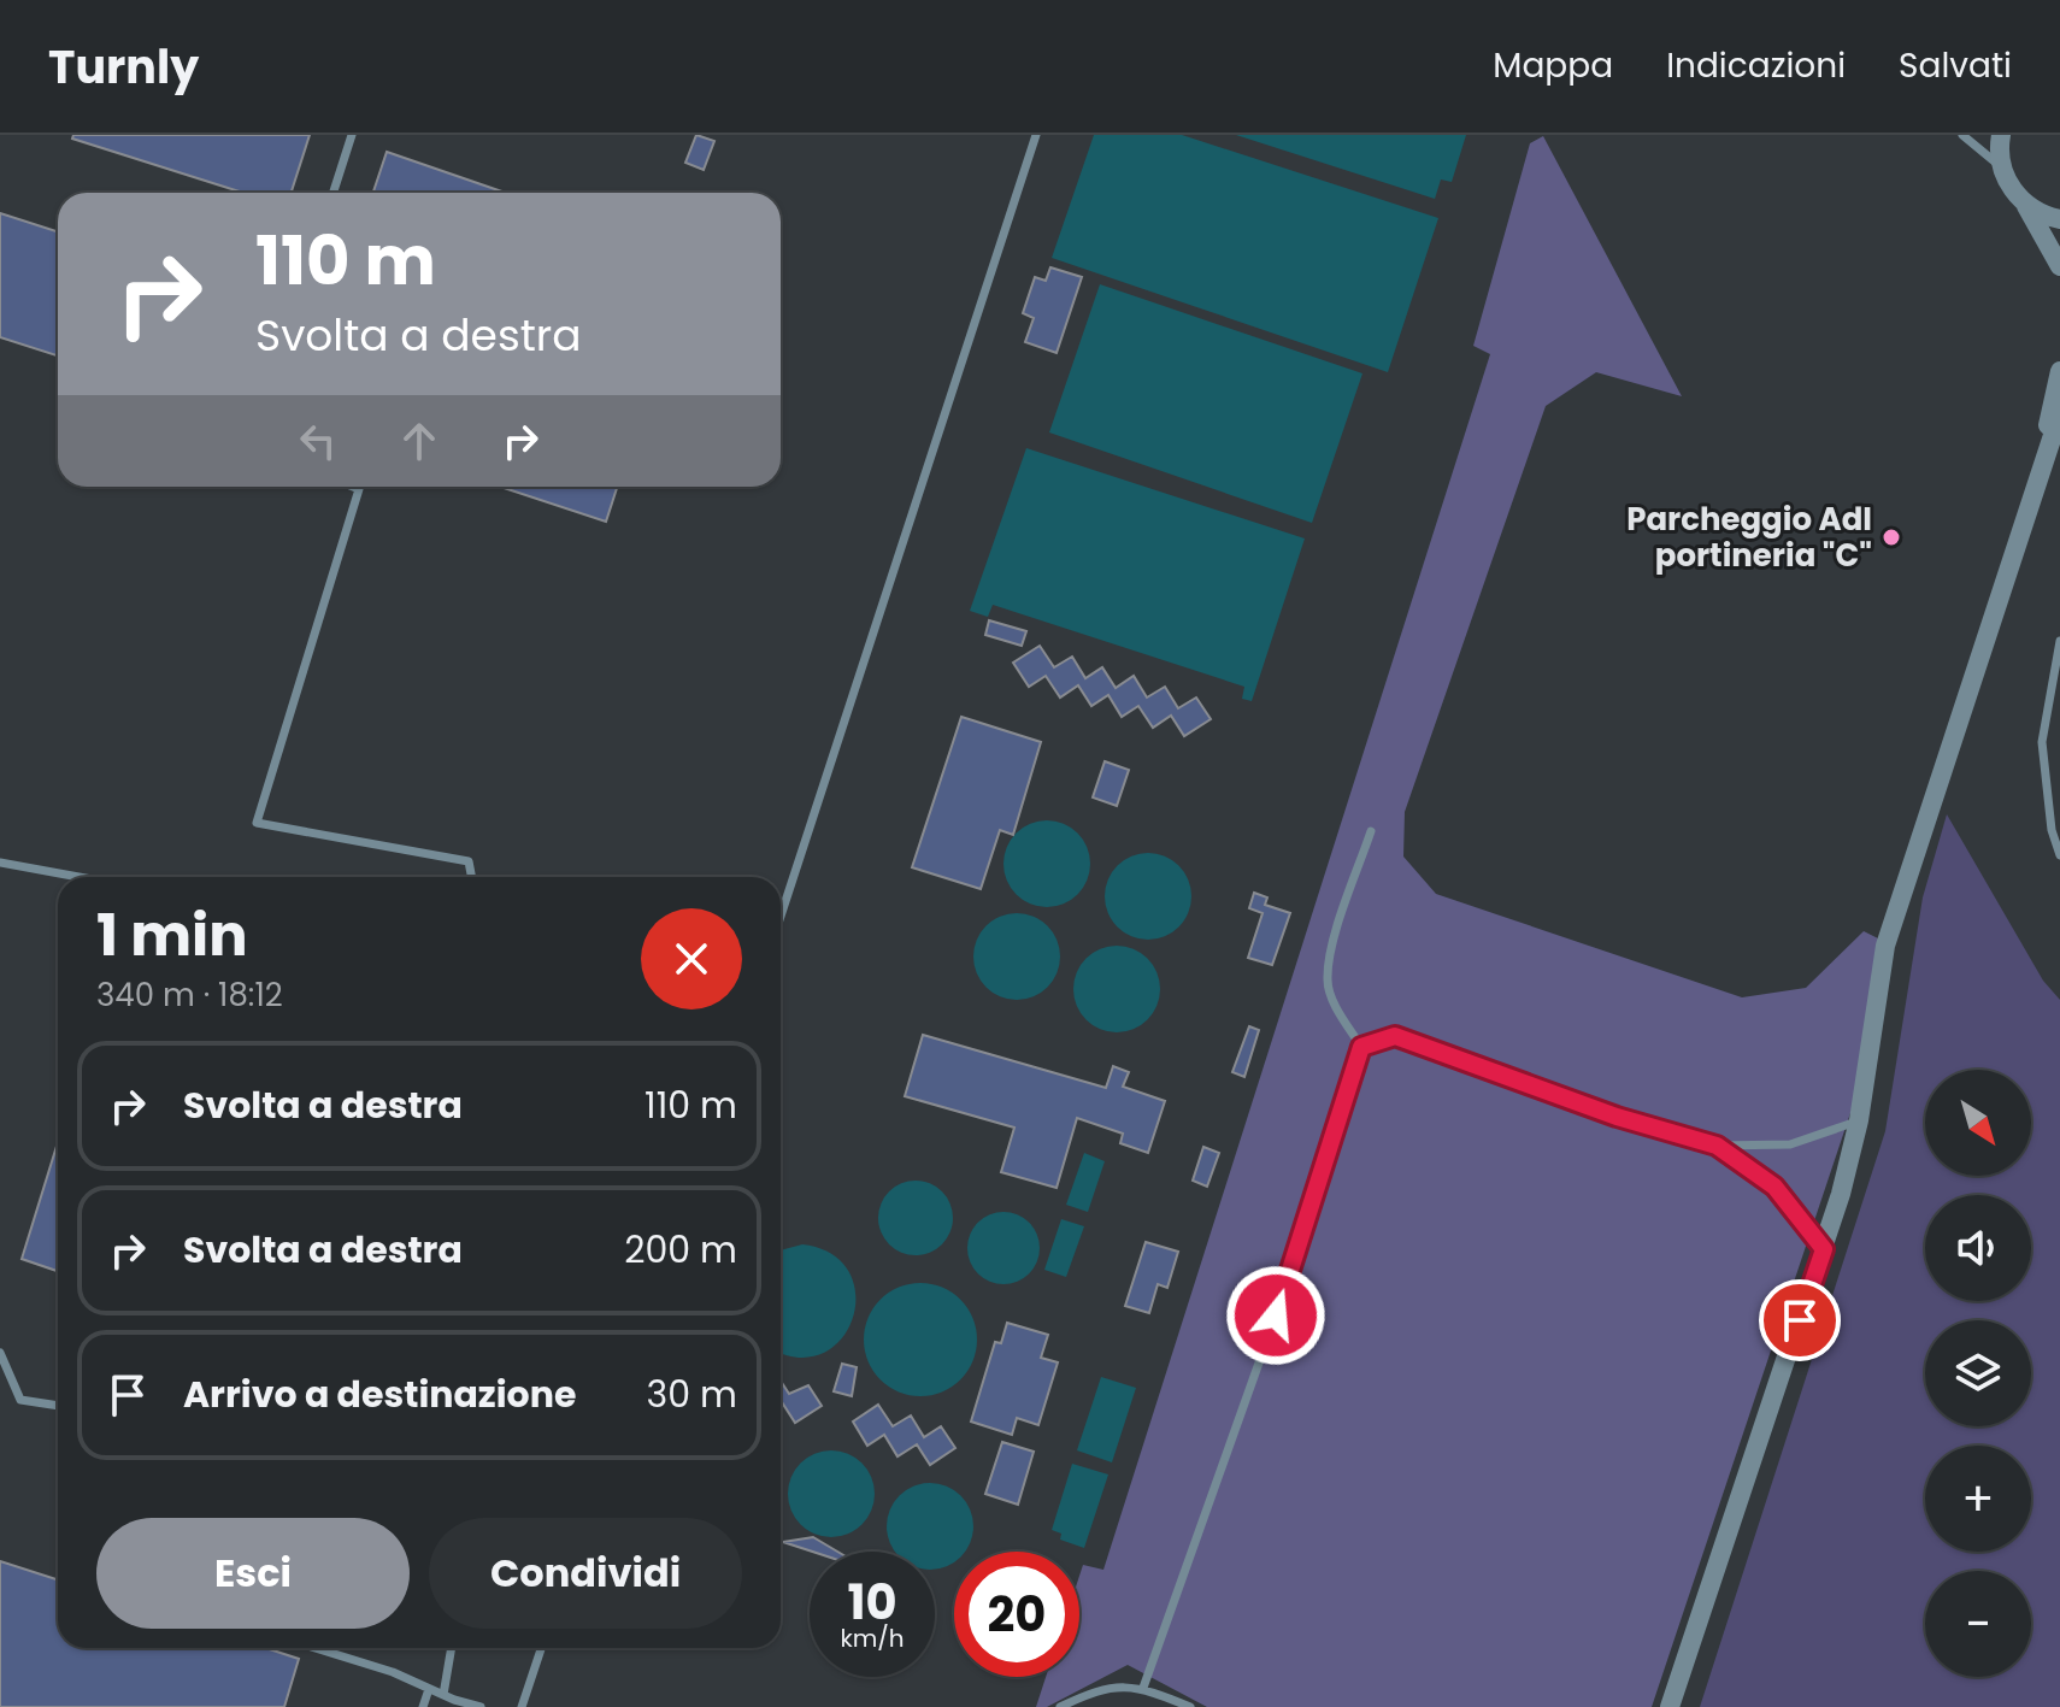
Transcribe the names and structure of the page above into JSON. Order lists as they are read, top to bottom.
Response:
{
  "places": ["Parcheggio AdI portineria \"C\""],
  "north": "bottom right",
  "page": {
    "header": "Turnly",
    "nav": ["Mappa", "Indicazioni", "Salvati"],
    "turn": ["110 m", "Svolta a destra"],
    "heading": ["1 min", "340 m · 18:12"],
    "list": [
      {
        "name": "Svolta a destra",
        "value": "110 m"
      },
      {
        "name": "Svolta a destra",
        "value": "200 m"
      },
      {
        "name": "Arrivo a destinazione",
        "value": "30 m"
      }
    ],
    "map_buttons": ["+", "−"],
    "buttons": ["Esci", "Condividi"],
    "speed": "10 km/h",
    "limit": "20"
  }
}
